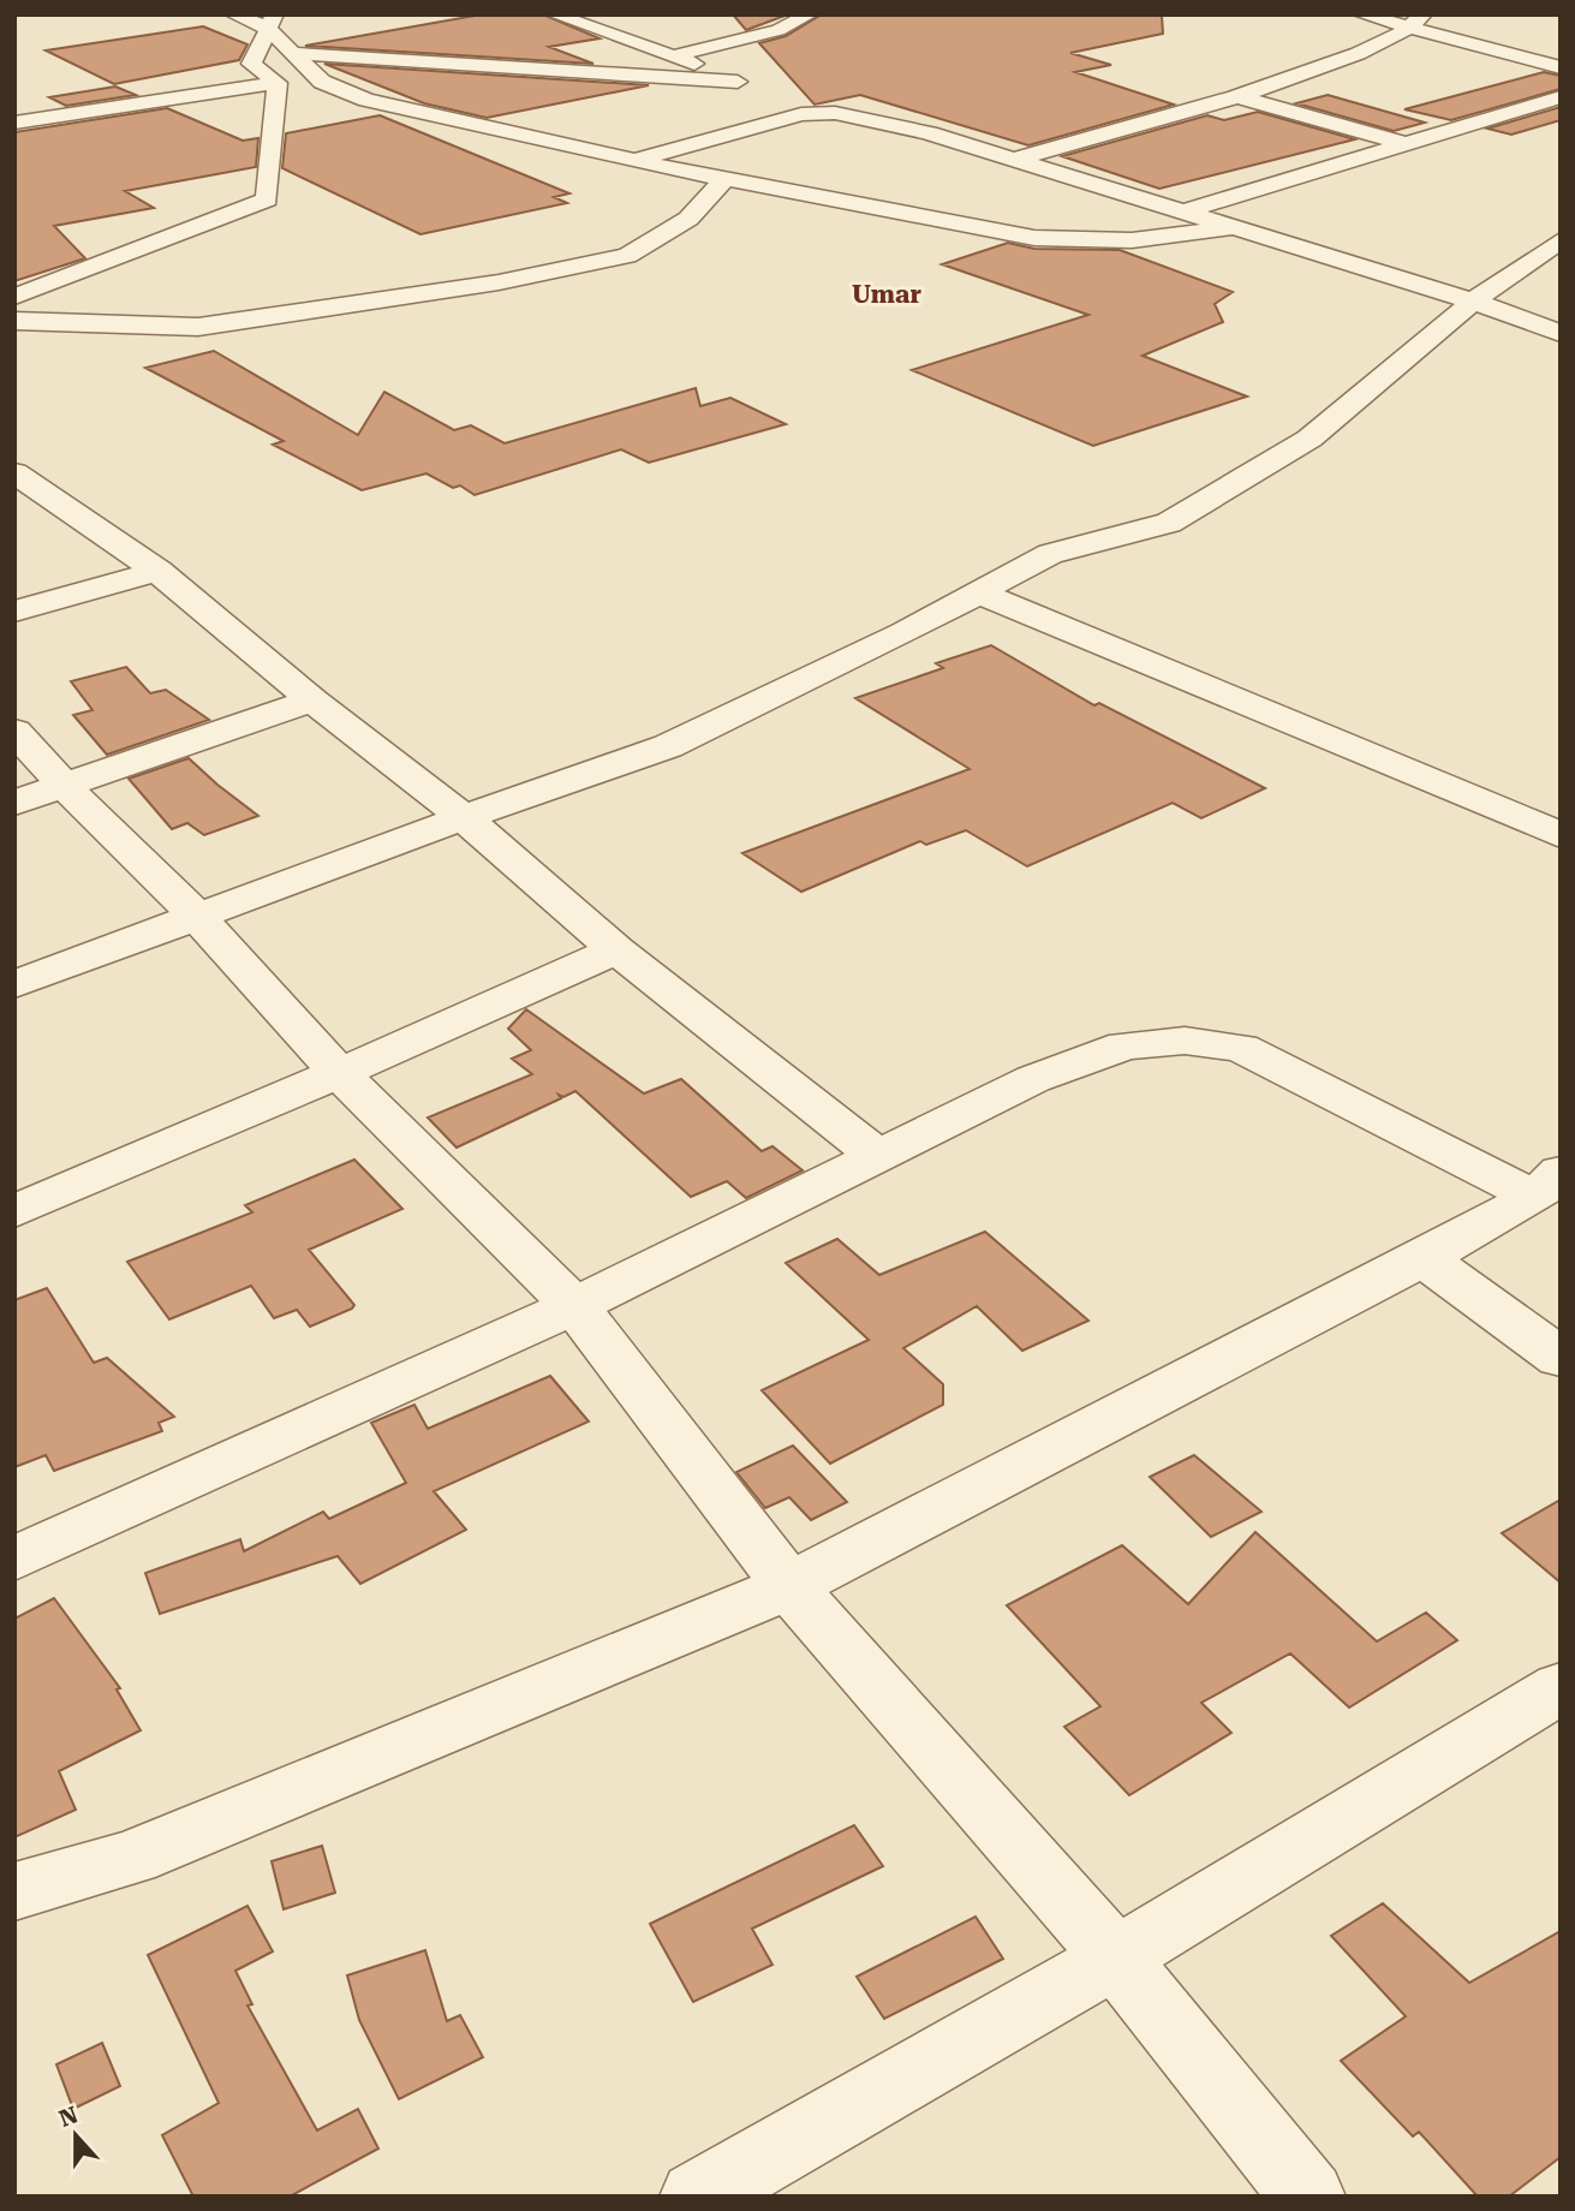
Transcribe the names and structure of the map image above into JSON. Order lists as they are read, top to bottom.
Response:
{
  "districts": ["Umar"],
  "north": "top"
}
